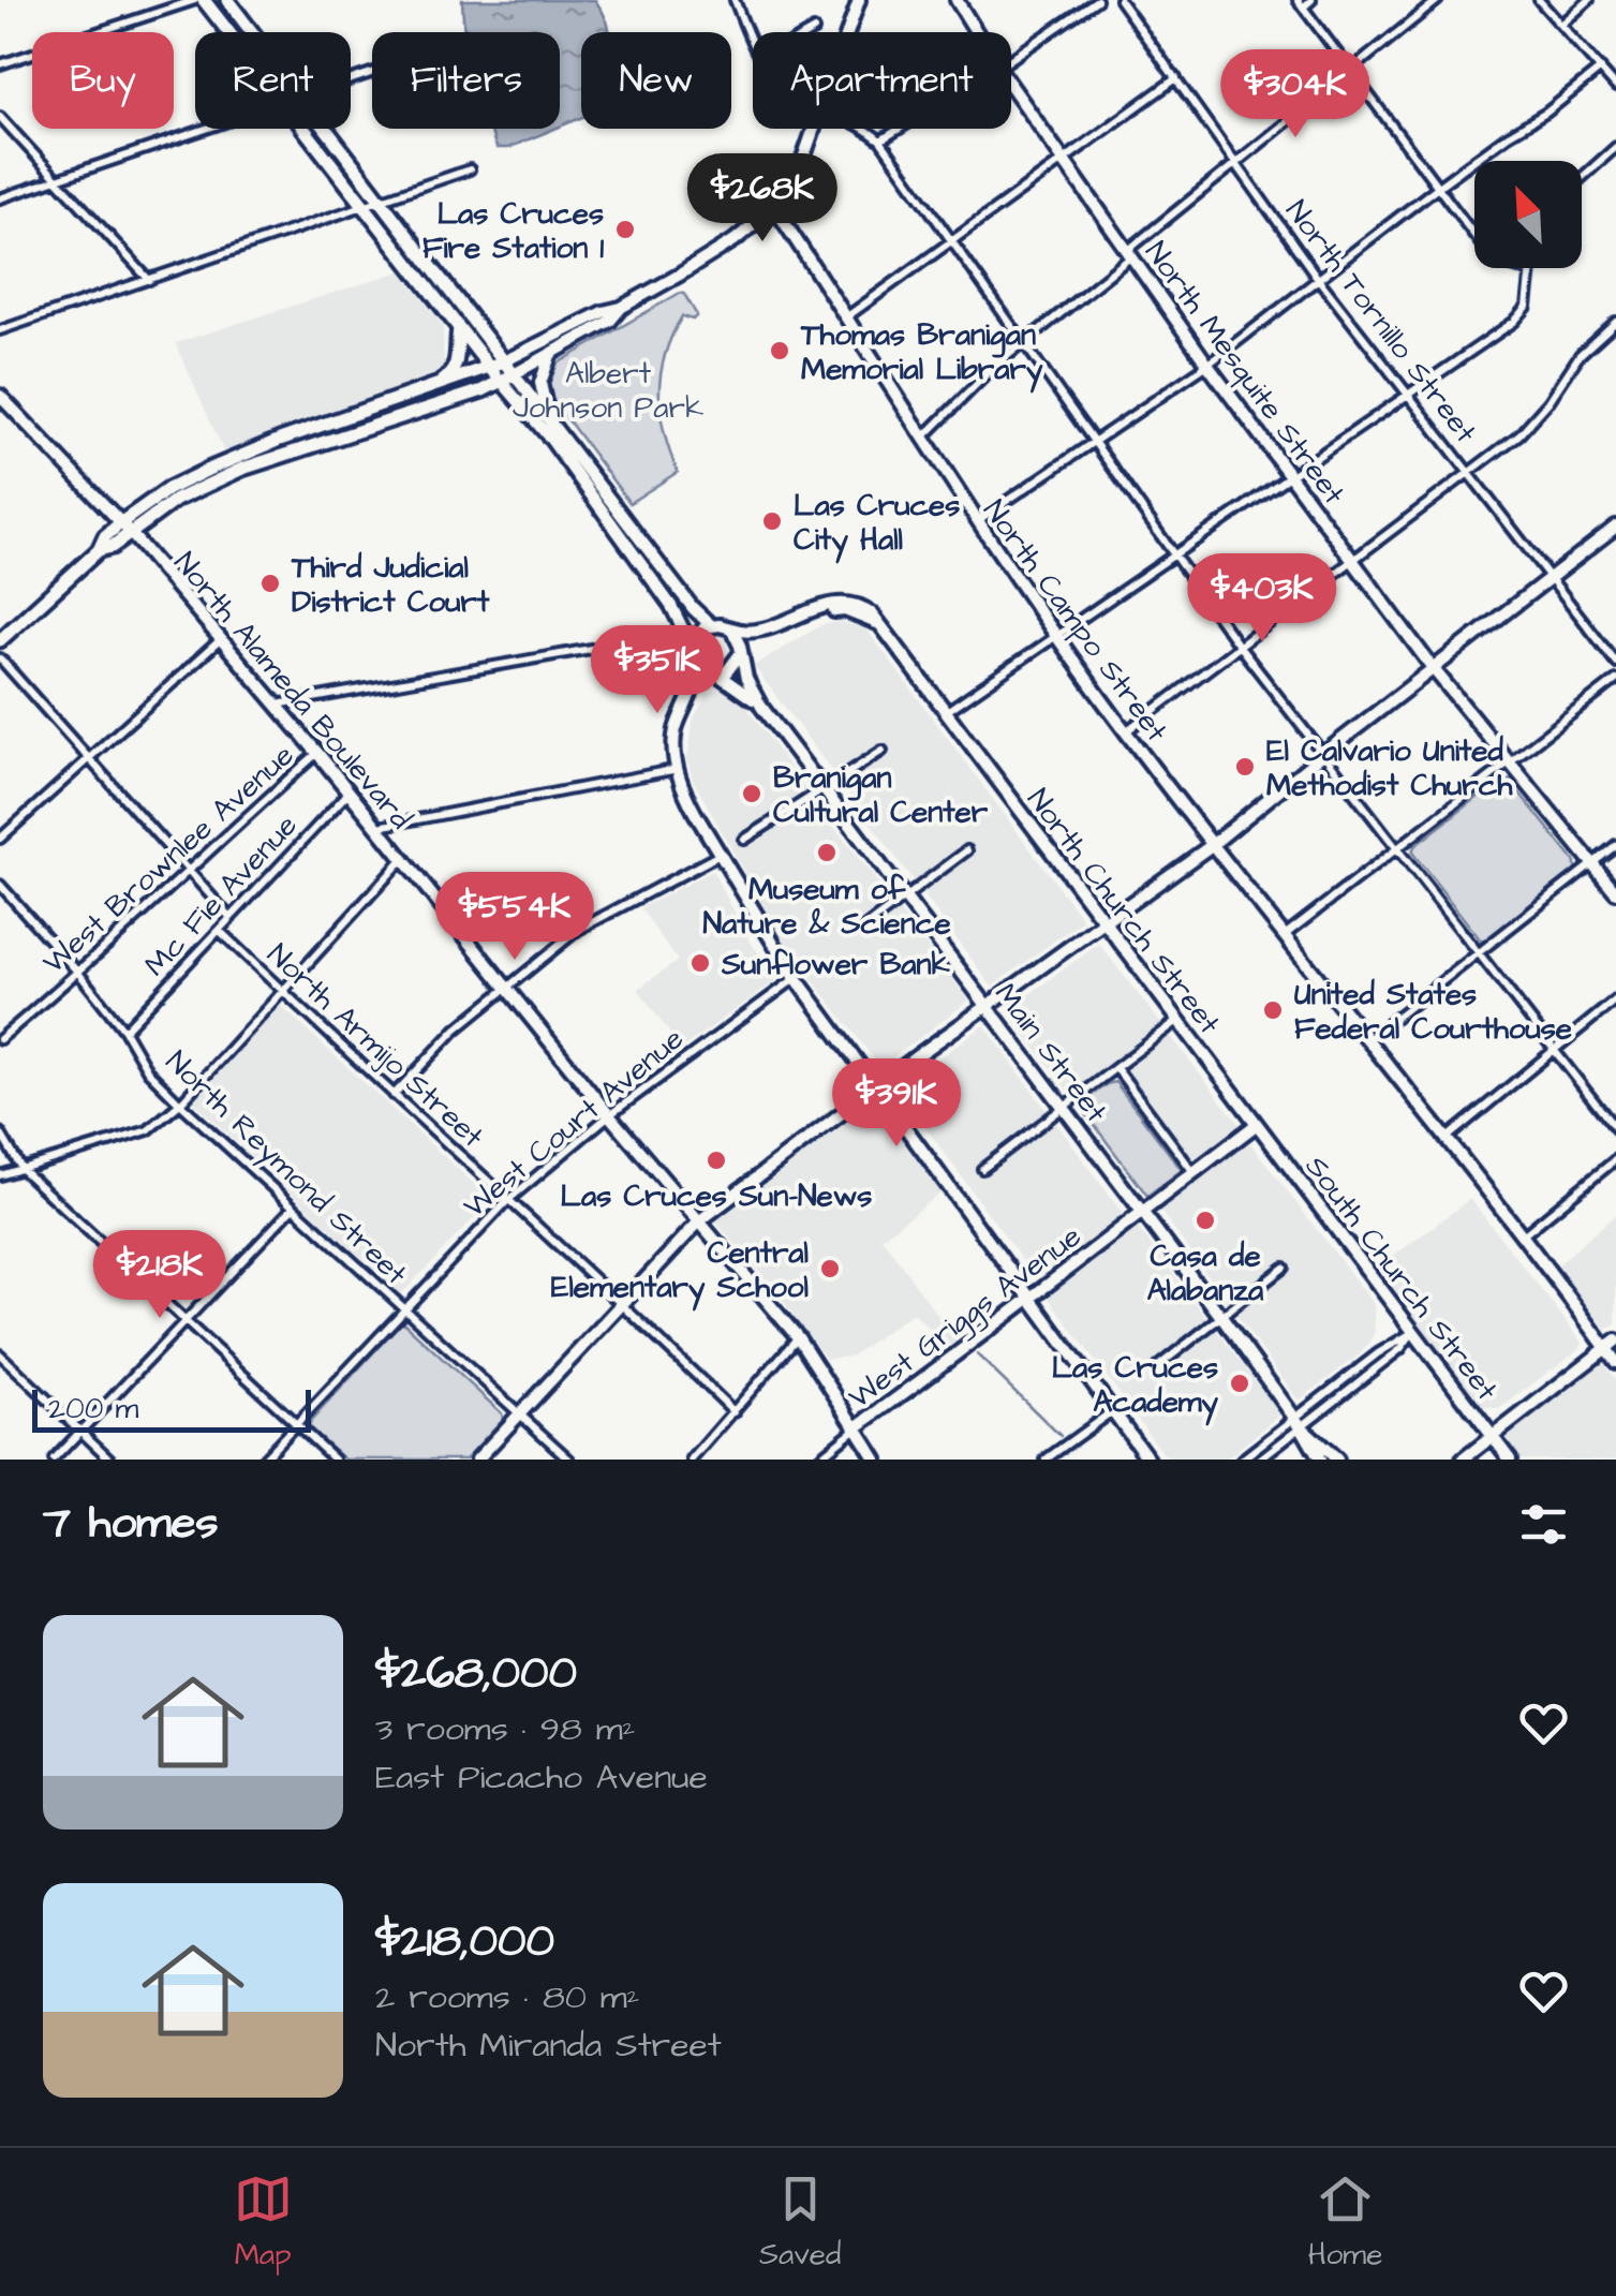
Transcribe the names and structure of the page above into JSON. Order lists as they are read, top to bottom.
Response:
{
  "streets": {
    "street": [
      "North Tornillo Street",
      "North Mesquite Street",
      "North Campo Street",
      "North Alameda Boulevard",
      "West Brownlee Avenue",
      "Mc Fie Avenue",
      "North Church Street",
      "North Armijo Street",
      "Main Street",
      "West Court Avenue",
      "North Reymond Street",
      "South Church Street",
      "West Griggs Avenue"
    ]
  },
  "crossings": [
    ["North Alameda Boulevard", "West Brownlee Avenue"],
    ["North Alameda Boulevard", "Mc Fie Avenue"],
    ["North Alameda Boulevard", "West Court Avenue"],
    ["North Alameda Boulevard", "West Griggs Avenue"],
    ["West Brownlee Avenue", "North Reymond Street"],
    ["Mc Fie Avenue", "North Armijo Street"],
    ["Mc Fie Avenue", "North Reymond Street"],
    ["North Church Street", "South Church Street"],
    ["North Church Street", "West Griggs Avenue"],
    ["North Armijo Street", "West Court Avenue"],
    ["Main Street", "West Griggs Avenue"],
    ["West Court Avenue", "North Reymond Street"],
    ["South Church Street", "West Griggs Avenue"]
  ],
  "parks": ["Albert Johnson Park"],
  "places": [
    "Las Cruces Fire Station 1",
    "Thomas Branigan Memorial Library",
    "Las Cruces City Hall",
    "Third Judicial District Court",
    "El Calvario United Methodist Church",
    "Branigan Cultural Center",
    "Museum of Nature & Science",
    "Sunflower Bank",
    "United States Federal Courthouse",
    "Las Cruces Sun-News",
    "Casa de Alabanza",
    "Central Elementary School",
    "Las Cruces Academy"
  ],
  "scale_bar": "200 m",
  "north": "top left",
  "page": {
    "chip": [
      "Buy",
      "Rent",
      "Filters",
      "New",
      "Apartment"
    ],
    "price": [
      "$304K",
      "$268K",
      "$403K",
      "$351K",
      "$554K",
      "$391K",
      "$218K"
    ],
    "scale": "200 m",
    "heading": "7 homes",
    "list": [
      {
        "name": "$268,000",
        "note": "3 rooms · 98 m² · East Picacho Avenue"
      },
      {
        "name": "$218,000",
        "note": "2 rooms · 80 m² · North Miranda Street"
      }
    ],
    "tabs": ["Map", "Saved", "Home"]
  }
}
